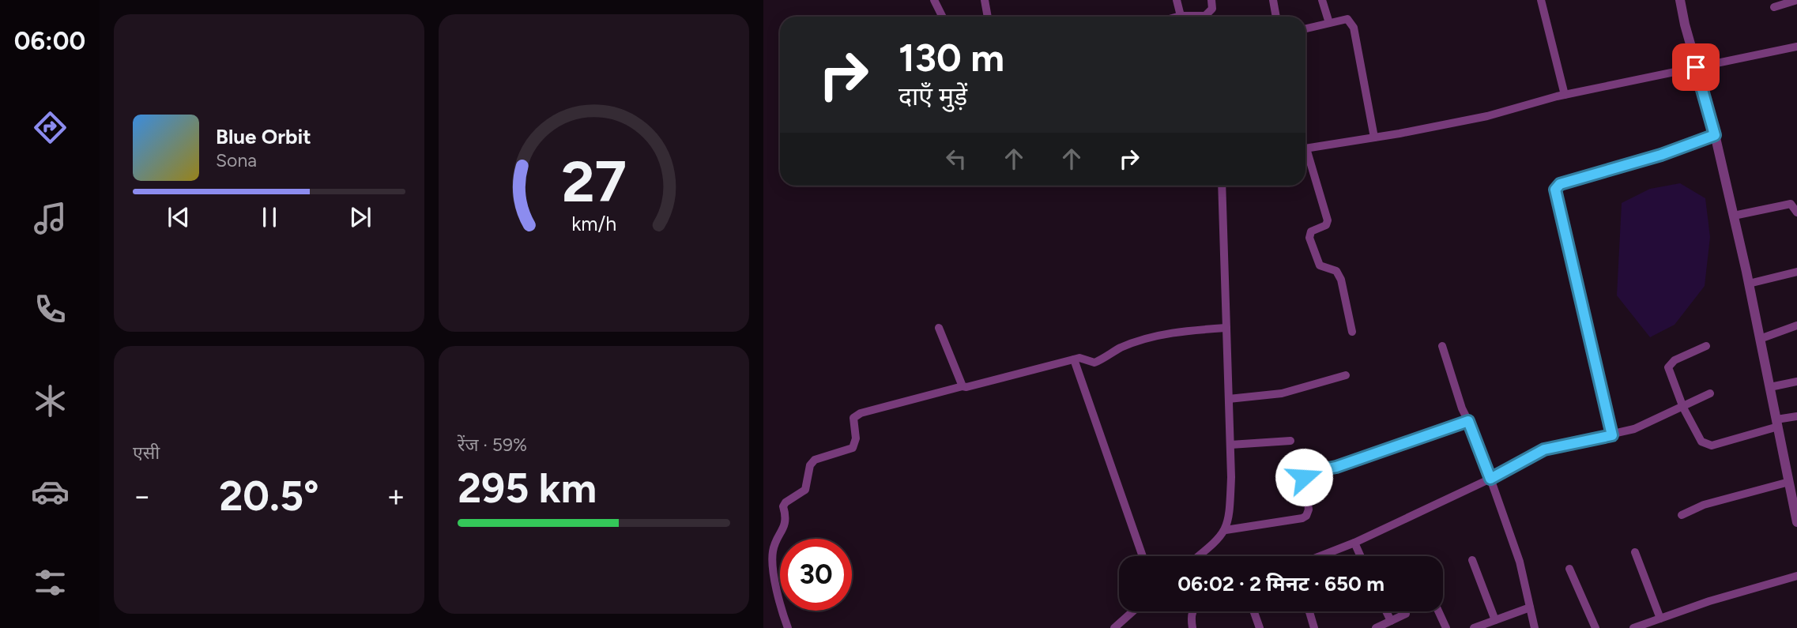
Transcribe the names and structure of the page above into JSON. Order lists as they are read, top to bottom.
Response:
{
  "page": {
    "tabs": "06:00",
    "turn": ["130 m", "दाएँ मुड़ें"],
    "song": ["Blue Orbit", "Sona"],
    "tile": [
      "एसी",
      ["रेंज · 59%", "295 km"]
    ],
    "heat": ["−", "20.5°", "+"],
    "limit": "30",
    "trip": "06:02 · 2 मिनट · 650 m",
    "gauge": ["27", "km/h"]
  }
}
